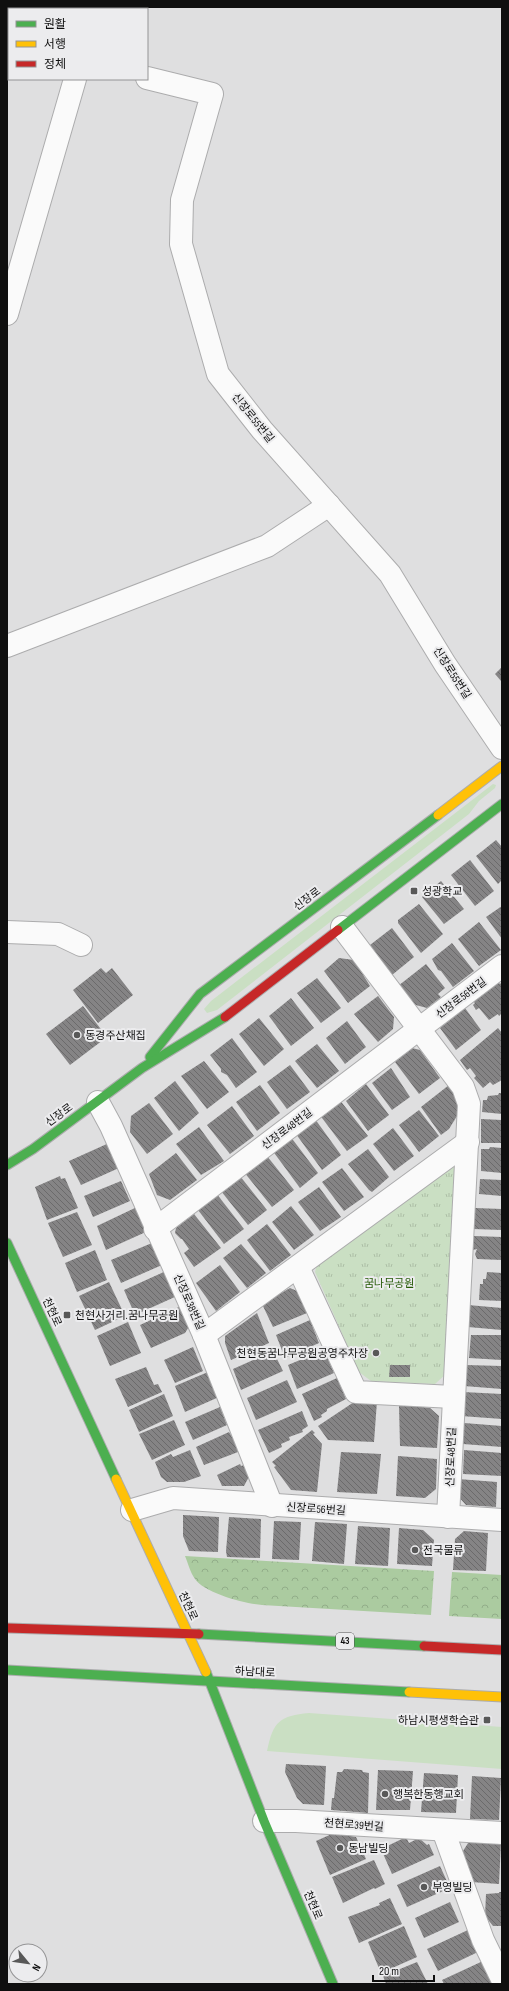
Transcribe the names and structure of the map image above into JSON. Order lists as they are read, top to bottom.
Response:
{
  "streets": {
    "main road": [
      "신장로",
      "천현로",
      "43",
      "하남대로"
    ],
    "street": [
      "신장로55번길",
      "신장로56번길",
      "신장로48번길",
      "신장로38번길",
      "천현로39번길"
    ]
  },
  "crossings": [
    ["신장로", "신장로48번길"],
    ["신장로", "신장로38번길"],
    ["신장로56번길", "신장로48번길"],
    ["신장로56번길", "신장로38번길"],
    ["신장로56번길", "천현로"],
    ["신장로48번길", "신장로38번길"],
    ["천현로", "43"],
    ["천현로", "하남대로"],
    ["천현로", "천현로39번길"]
  ],
  "parks": ["꿈나무공원"],
  "places": {
    "transit": ["성광학교", "천현사거리.꿈나무공원", "하남시평생학습관"],
    "other": [
      "동경주산채집",
      "천현동꿈나무공원공영주차장",
      "전국물류",
      "행복한동행교회",
      "동남빌딩",
      "부영빌딩"
    ]
  },
  "legend": ["원활", "서행", "정체"],
  "scale_bar": "20 m",
  "north": "bottom right"
}
